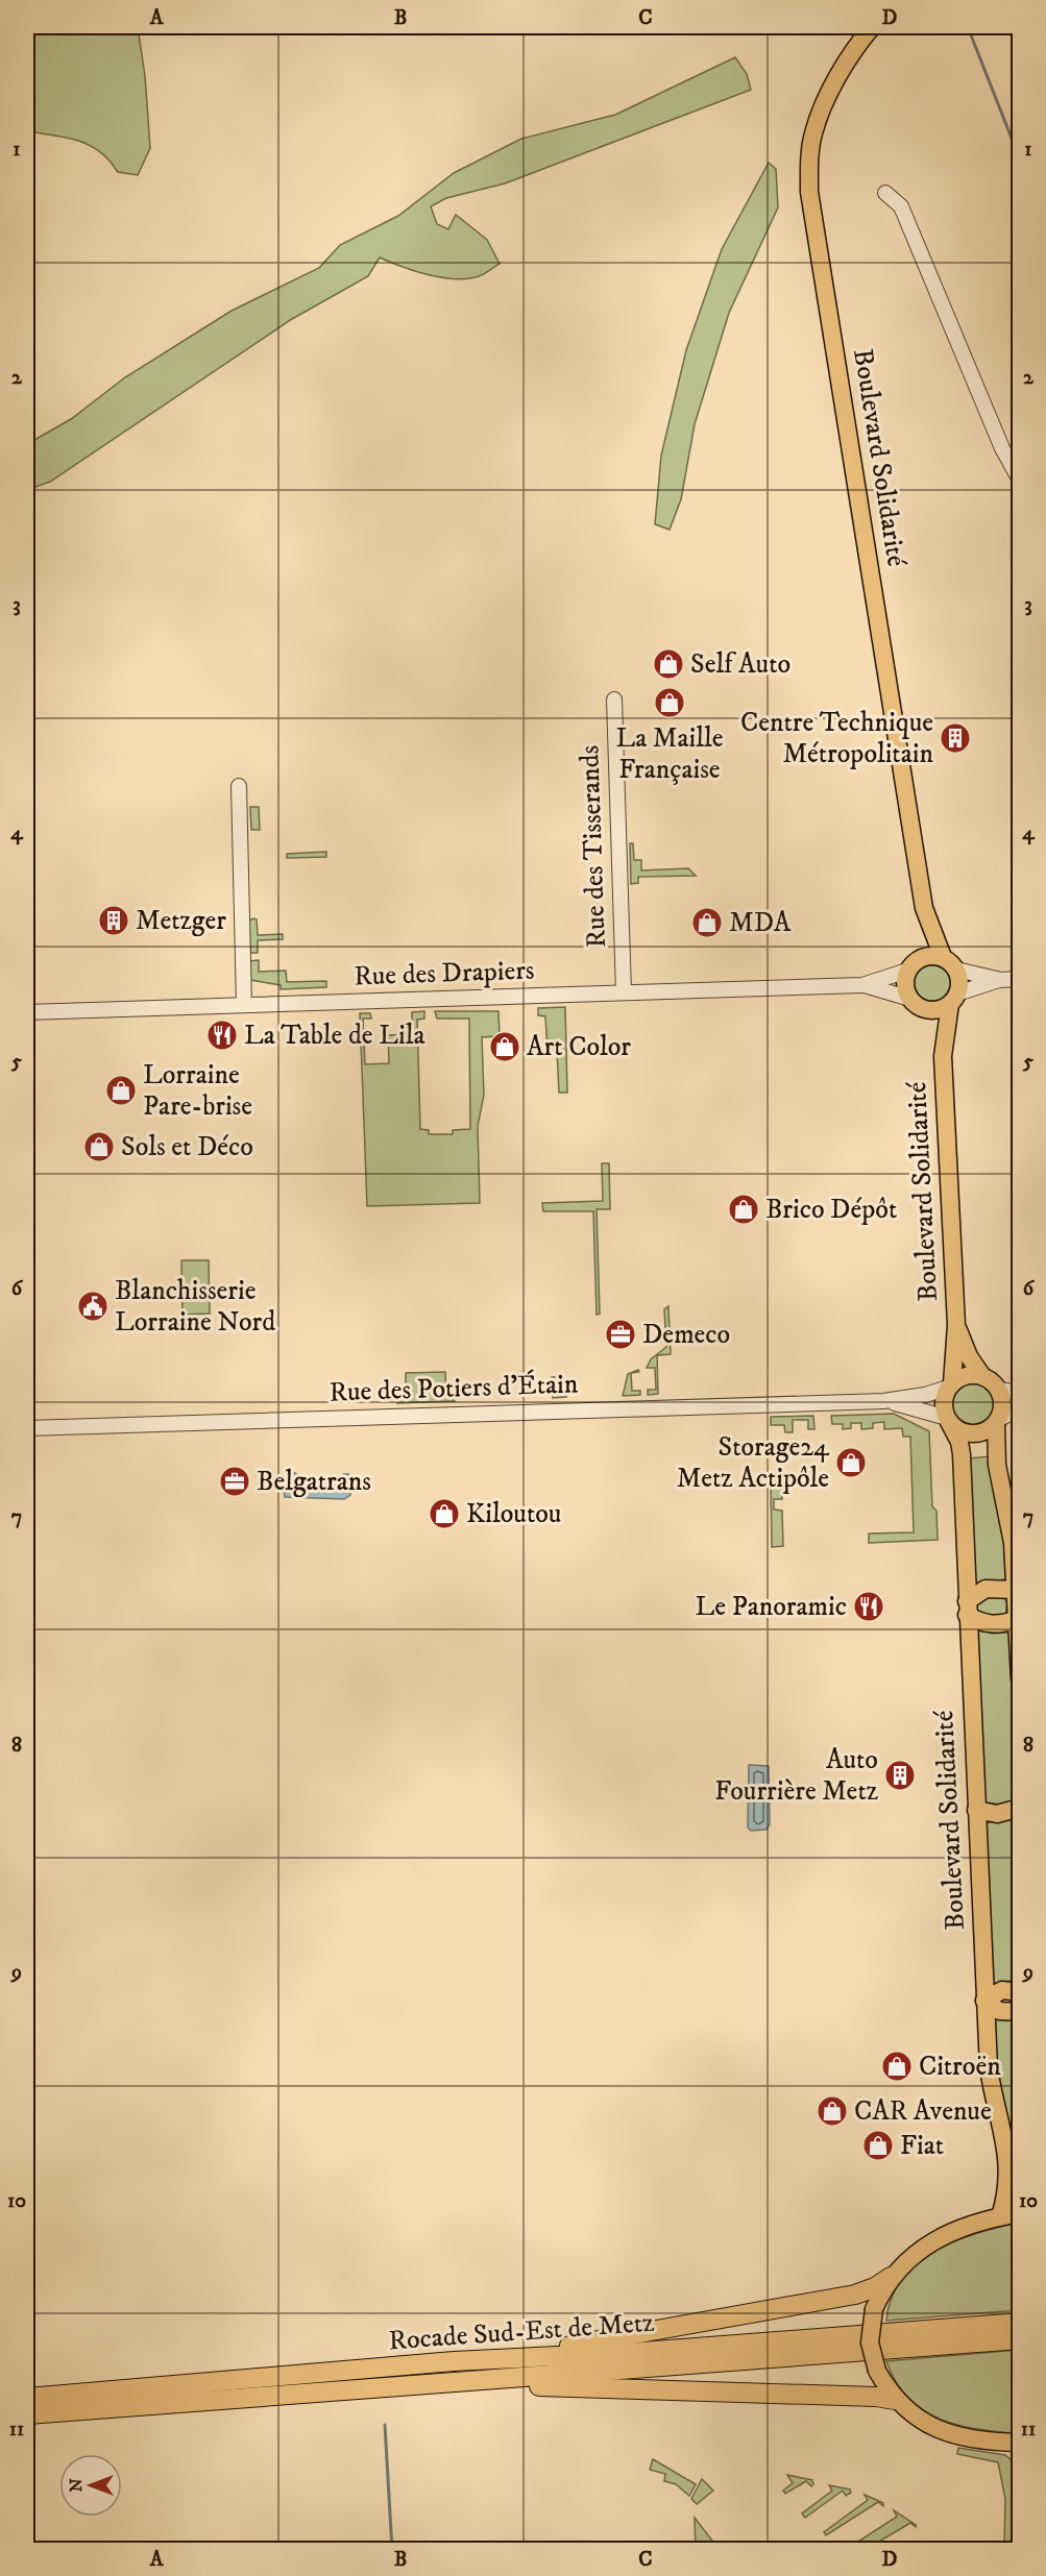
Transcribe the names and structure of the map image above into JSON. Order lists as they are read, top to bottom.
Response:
{
  "streets": {
    "highway": ["Rocade Sud-Est de Metz"],
    "main road": ["Boulevard Solidarité"],
    "street": ["Rue des Tisserands", "Rue des Drapiers", "Rue des Potiers d'Étain"]
  },
  "crossings": [
    ["Boulevard Solidarité", "Rue des Drapiers"],
    ["Boulevard Solidarité", "Rue des Potiers d'Étain"],
    ["Rue des Tisserands", "Rue des Drapiers"]
  ],
  "places": {
    "shop": [
      "Self Auto",
      "La Maille Française",
      "MDA",
      "Art Color",
      "Lorraine Pare-brise",
      "Sols et Déco",
      "Brico Dépôt",
      "Storage24 Metz Actipôle",
      "Kiloutou",
      "Citroën",
      "CAR Avenue",
      "Fiat"
    ],
    "building": ["Centre Technique Métropolitain", "Metzger", "Auto Fourrière Metz"],
    "restaurant": ["La Table de Lila", "Le Panoramic"],
    "public building": ["Blanchisserie Lorraine Nord"],
    "office": ["Demeco", "Belgatrans"]
  },
  "north": "left",
  "grid": {
    "columns": [
      "A",
      "B",
      "C",
      "D"
    ],
    "rows": [
      "1",
      "2",
      "3",
      "4",
      "5",
      "6",
      "7",
      "8",
      "9",
      "10",
      "11"
    ]
  }
}
